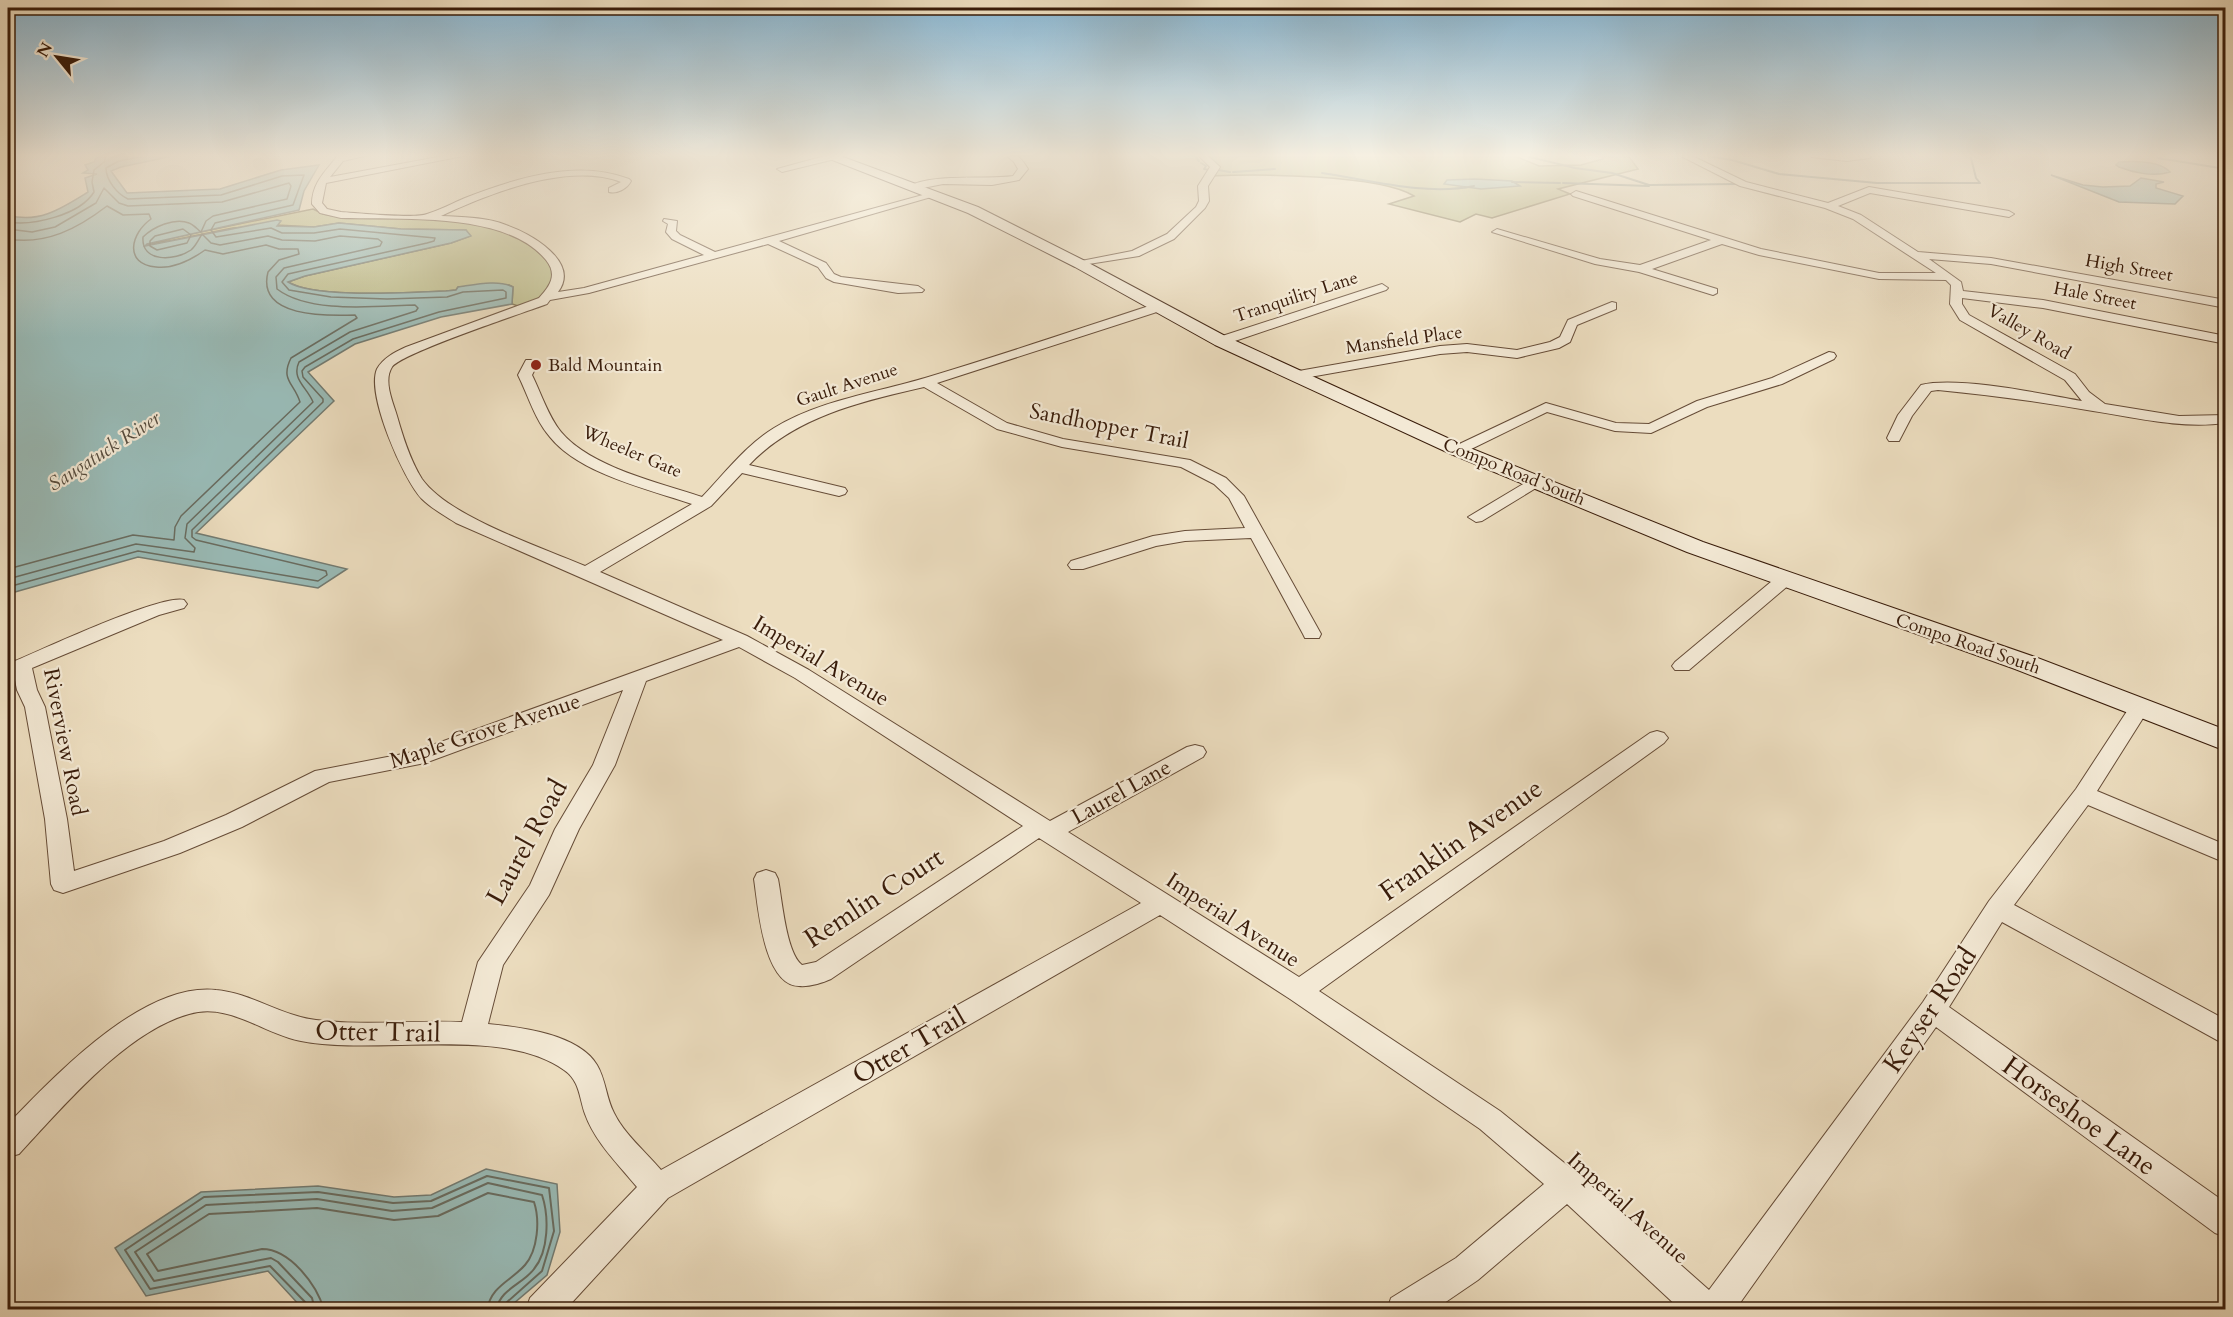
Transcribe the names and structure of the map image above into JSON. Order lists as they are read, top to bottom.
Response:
{
  "streets": {
    "main road": ["Compo Road South"],
    "street": [
      "High Street",
      "Hale Street",
      "Tranquility Lane",
      "Valley Road",
      "Mansfield Place",
      "Gault Avenue",
      "Sandhopper Trail",
      "Wheeler Gate",
      "Imperial Avenue",
      "Maple Grove Avenue",
      "Riverview Road",
      "Laurel Lane",
      "Franklin Avenue",
      "Laurel Road",
      "Remlin Court",
      "Keyser Road",
      "Otter Trail",
      "Horseshoe Lane"
    ]
  },
  "crossings": [
    ["High Street", "Valley Road"],
    ["Hale Street", "Valley Road"],
    ["Tranquility Lane", "Compo Road South"],
    ["Mansfield Place", "Compo Road South"],
    ["Gault Avenue", "Sandhopper Trail"],
    ["Gault Avenue", "Wheeler Gate"],
    ["Gault Avenue", "Compo Road South"],
    ["Gault Avenue", "Imperial Avenue"],
    ["Compo Road South", "Keyser Road"],
    ["Imperial Avenue", "Maple Grove Avenue"],
    ["Imperial Avenue", "Laurel Lane"],
    ["Imperial Avenue", "Franklin Avenue"],
    ["Imperial Avenue", "Remlin Court"],
    ["Imperial Avenue", "Otter Trail"],
    ["Maple Grove Avenue", "Riverview Road"],
    ["Maple Grove Avenue", "Laurel Road"],
    ["Laurel Lane", "Remlin Court"],
    ["Laurel Road", "Otter Trail"],
    ["Keyser Road", "Horseshoe Lane"]
  ],
  "water": ["Saugatuck River"],
  "places": ["Bald Mountain"],
  "north": "top left"
}
